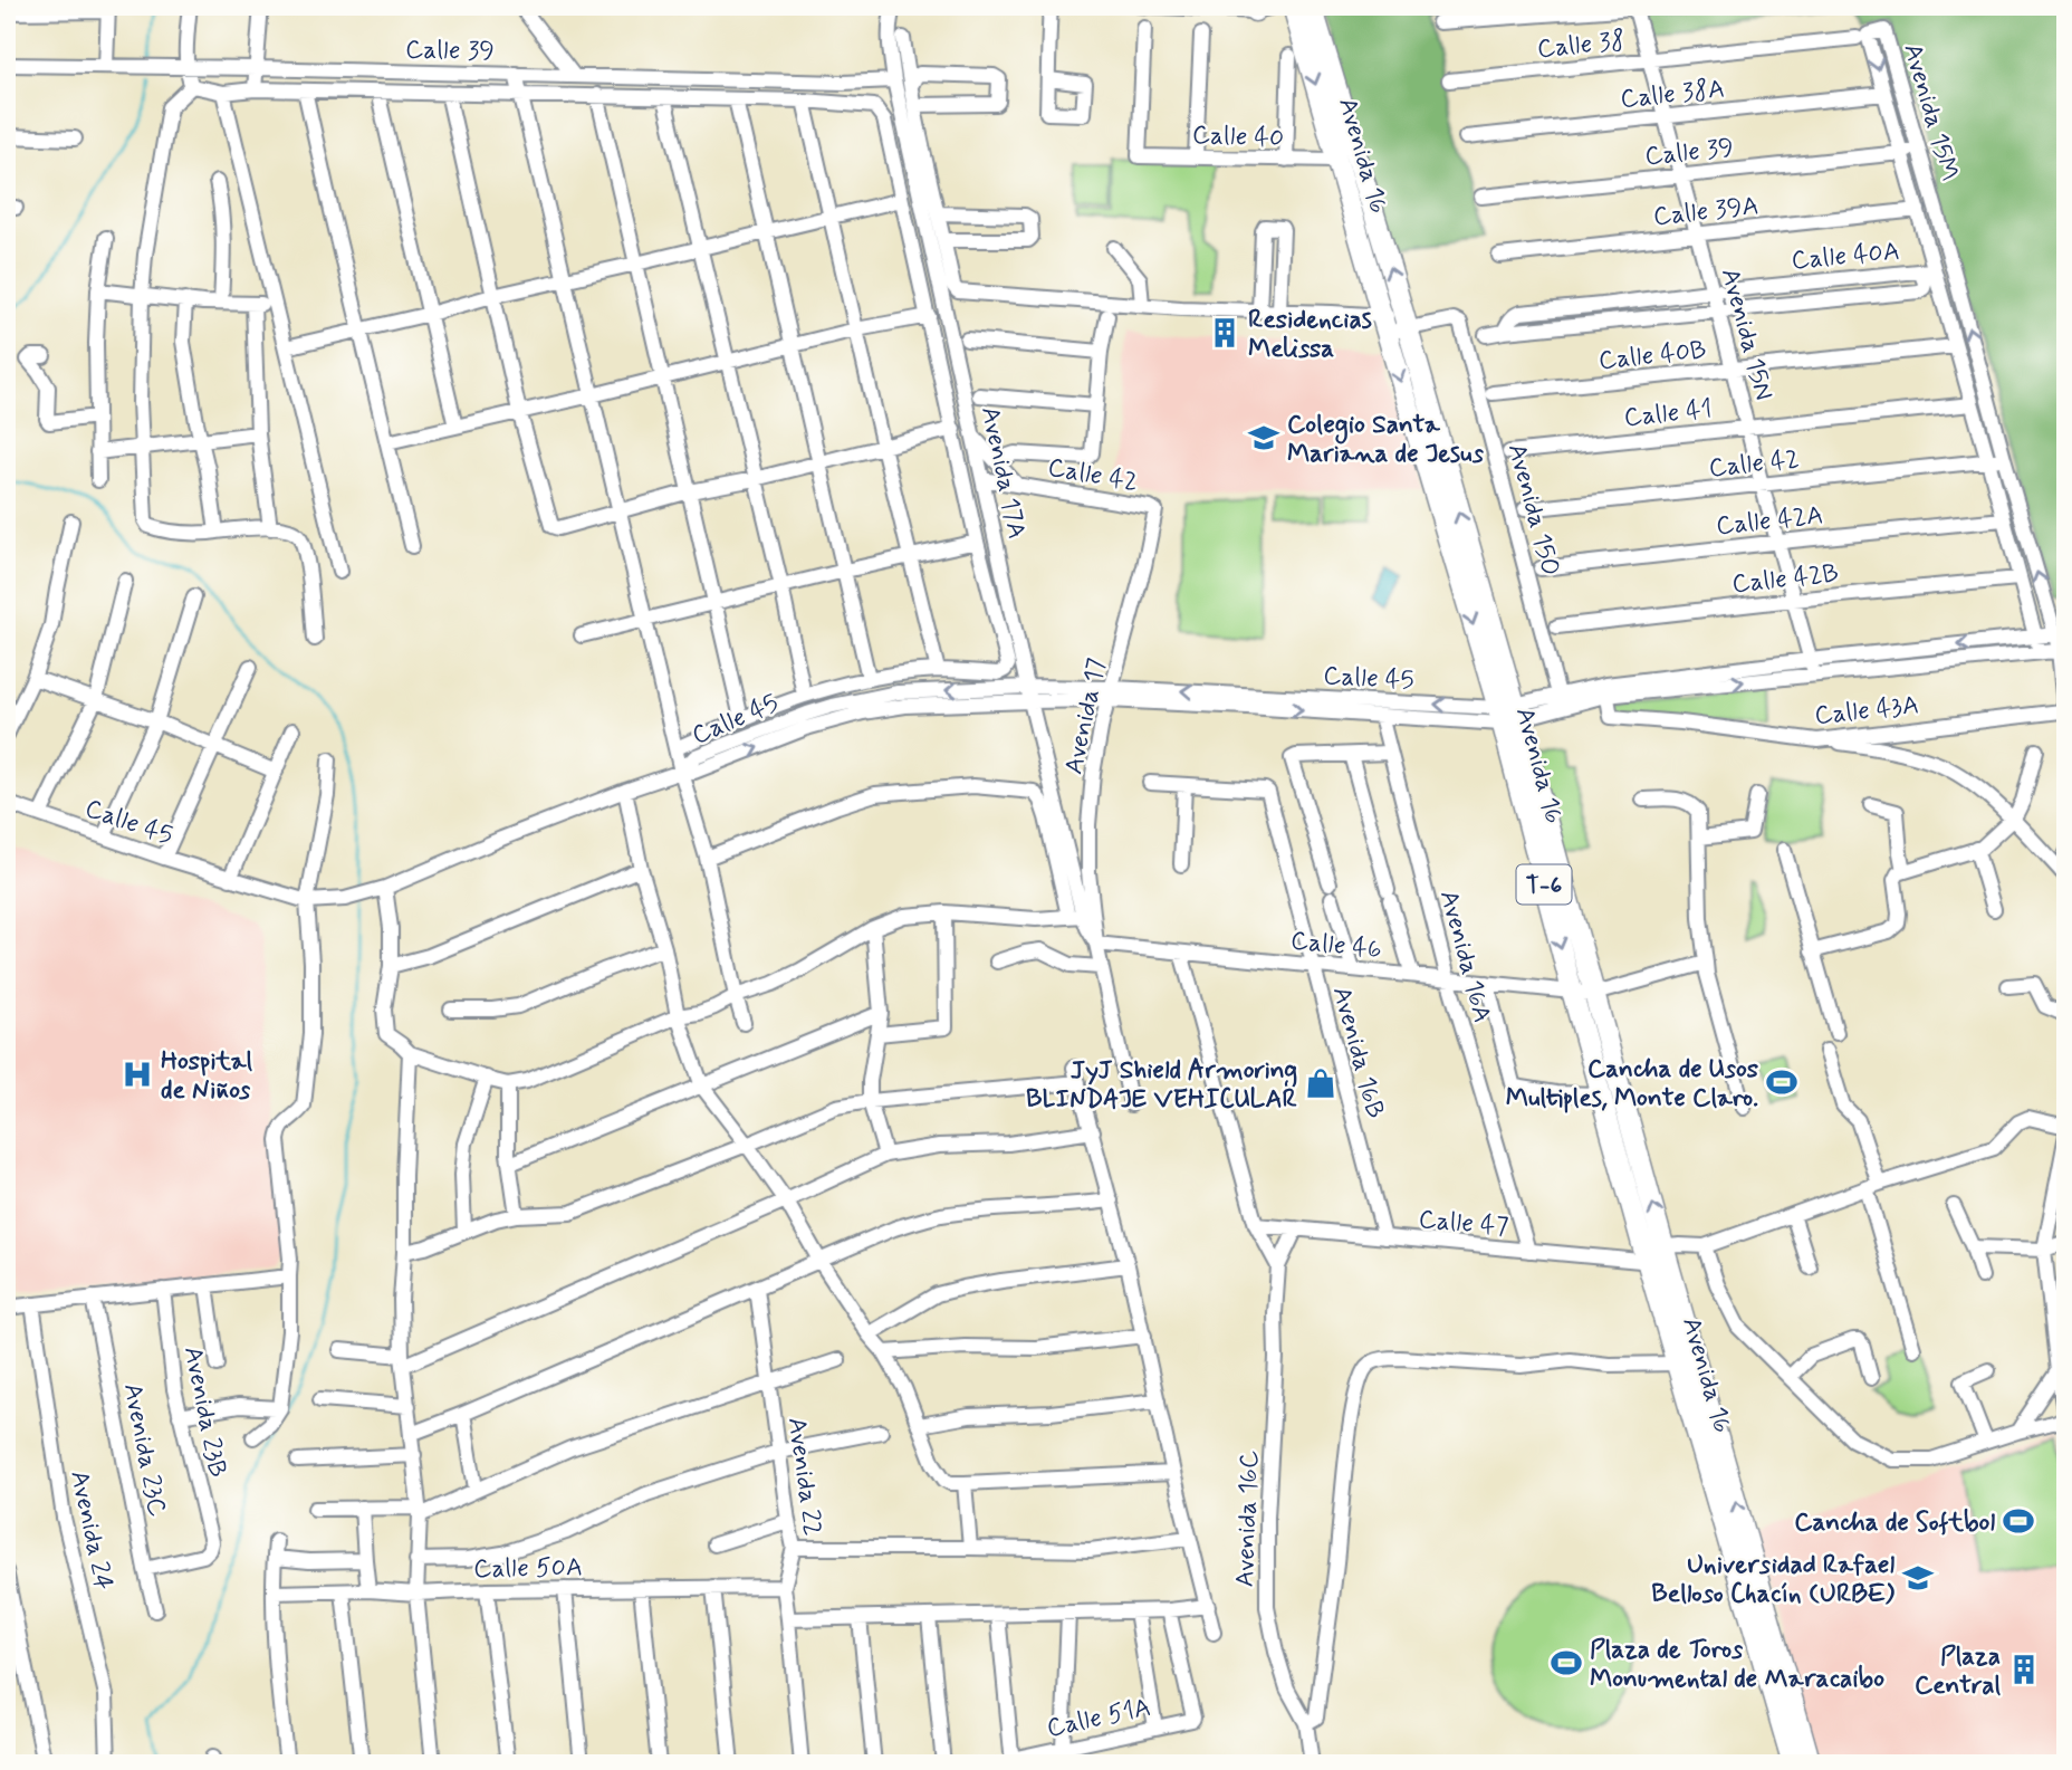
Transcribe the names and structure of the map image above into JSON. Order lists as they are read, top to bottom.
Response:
{
  "streets": {
    "highway": ["Avenida 16", "T-6"],
    "street": [
      "Calle 38",
      "Calle 39",
      "Calle 38A",
      "Avenida 15M",
      "Calle 40",
      "Calle 39A",
      "Calle 40A",
      "Avenida 15N",
      "Calle 40B",
      "Calle 41",
      "Calle 42",
      "Avenida 17A",
      "Avenida 15O",
      "Calle 42A",
      "Calle 42B",
      "Calle 45",
      "Calle 43A",
      "Avenida 17",
      "Calle 46",
      "Avenida 16A",
      "Avenida 16B",
      "Calle 47",
      "Avenida 23B",
      "Avenida 23C",
      "Avenida 22",
      "Avenida 16C",
      "Avenida 24",
      "Calle 50A",
      "Calle 51A"
    ]
  },
  "crossings": [
    ["Calle 38", "Avenida 15N"],
    ["Calle 39", "Avenida 15M"],
    ["Calle 39", "Avenida 15N"],
    ["Calle 39", "Avenida 17A"],
    ["Calle 38A", "Avenida 15M"],
    ["Calle 38A", "Avenida 15N"],
    ["Avenida 15M", "Calle 39A"],
    ["Avenida 15M", "Calle 40A"],
    ["Avenida 15M", "Calle 40B"],
    ["Avenida 15M", "Calle 41"],
    ["Avenida 15M", "Calle 42"],
    ["Avenida 15M", "Calle 42A"],
    ["Avenida 15M", "Calle 42B"],
    ["Avenida 15M", "Calle 45"],
    ["Avenida 15M", "Calle 43A"],
    ["Calle 40", "Avenida 16"],
    ["Avenida 16", "Avenida 15O"],
    ["Avenida 16", "Calle 45"],
    ["Avenida 16", "Calle 46"],
    ["Avenida 16", "Calle 47"],
    ["Calle 39A", "Avenida 15N"],
    ["Calle 40A", "Avenida 15N"],
    ["Avenida 15N", "Calle 40B"],
    ["Avenida 15N", "Calle 41"],
    ["Avenida 15N", "Calle 42"],
    ["Avenida 15N", "Calle 42A"],
    ["Avenida 15N", "Calle 42B"],
    ["Avenida 15N", "Calle 45"],
    ["Calle 42", "Avenida 17A"],
    ["Calle 42", "Avenida 17"],
    ["Avenida 17A", "Calle 45"],
    ["Avenida 17A", "Avenida 17"],
    ["Avenida 17A", "Calle 46"],
    ["Avenida 15O", "Calle 45"],
    ["Calle 45", "Calle 43A"],
    ["Calle 45", "Avenida 17"],
    ["Calle 45", "Avenida 16A"],
    ["Avenida 17", "Calle 46"],
    ["Calle 46", "Avenida 16A"],
    ["Calle 46", "Avenida 16B"],
    ["Avenida 16A", "Calle 47"],
    ["Avenida 16B", "Calle 47"],
    ["Avenida 23B", "Avenida 23C"],
    ["Avenida 22", "Calle 50A"]
  ],
  "places": {
    "building": ["Residencias Melissa", "Plaza Central"],
    "school or university": ["Colegio Santa Mariana de Jesus", "Universidad Rafael Belloso Chacín (URBE)"],
    "hospital": ["Hospital de Niños"],
    "sports": ["Cancha de Usos Multiples, Monte Claro.", "Cancha de Softbol", "Plaza de Toros Monumental de Maracaibo"],
    "shop": ["JyJ Shield Armoring BLINDAJE VEHICULAR"]
  }
}
